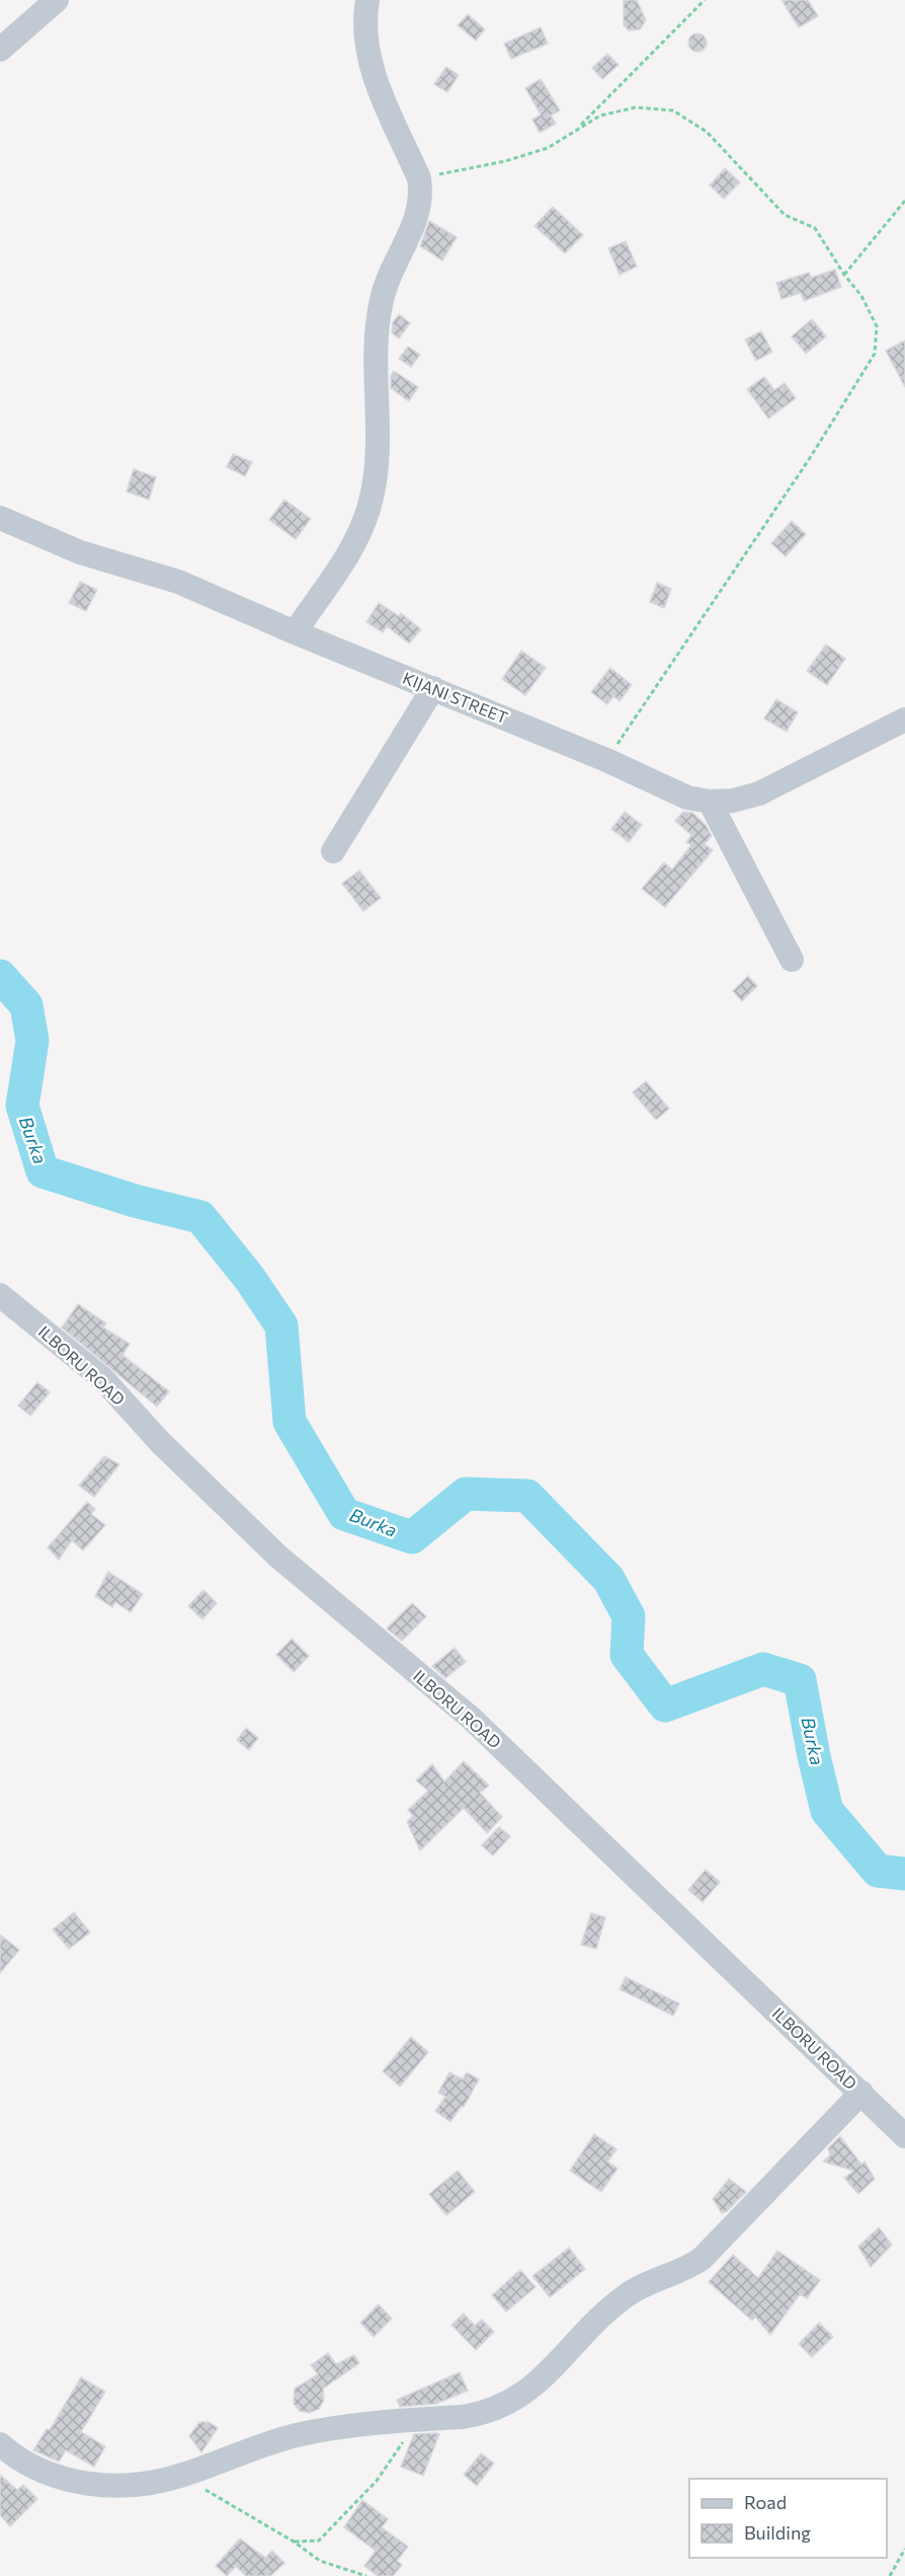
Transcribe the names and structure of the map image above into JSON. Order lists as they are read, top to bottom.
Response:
{
  "streets": {
    "street": ["KIJANI STREET", "ILBORU ROAD"]
  },
  "water": ["Burka"],
  "legend": ["Road", "Building"]
}
